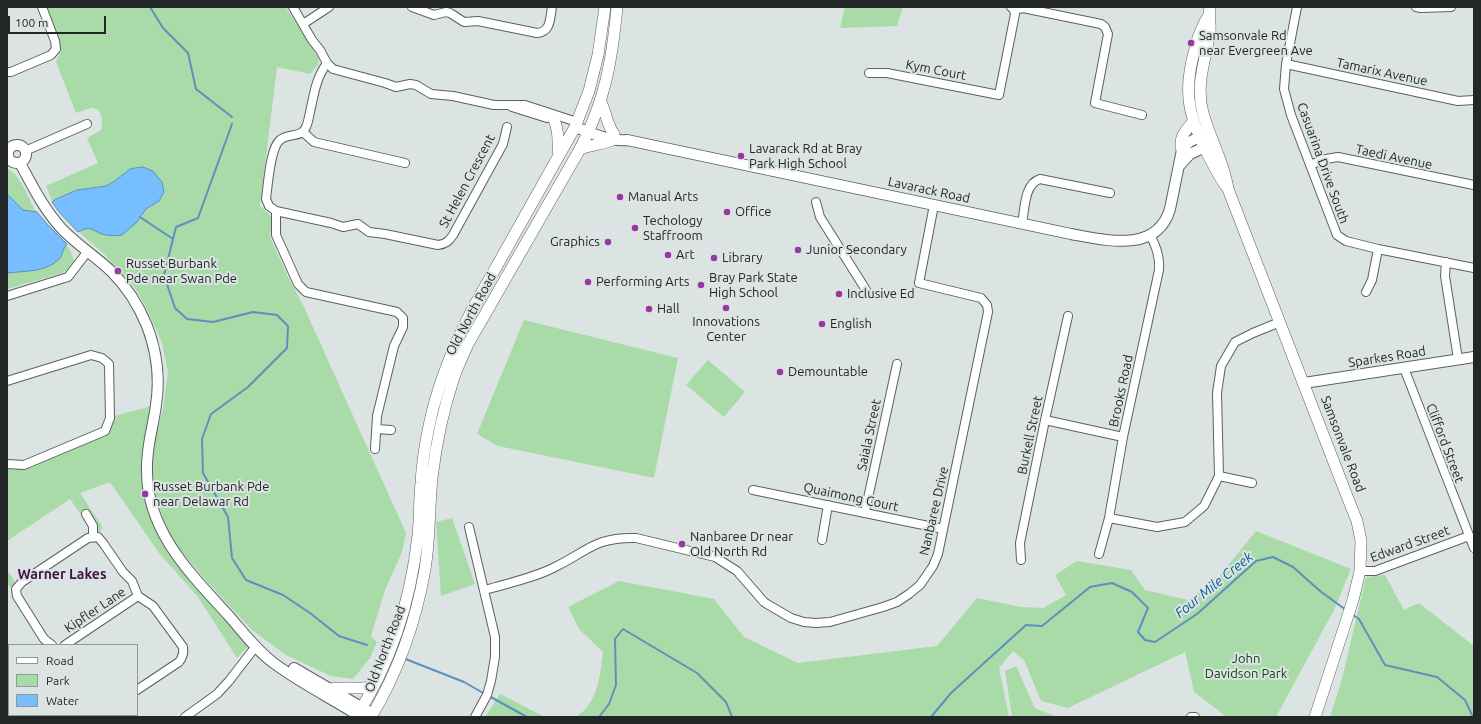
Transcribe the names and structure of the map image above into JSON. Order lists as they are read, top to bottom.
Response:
{
  "streets": {
    "main road": ["Old North Road", "Samsonvale Road"],
    "street": [
      "Kym Court",
      "Tamarix Avenue",
      "Taedi Avenue",
      "Casuarina Drive South",
      "St Helen Crescent",
      "Lavarack Road",
      "Sparkes Road",
      "Brooks Road",
      "Saiala Street",
      "Burkell Street",
      "Clifford Street",
      "Quaimong Court",
      "Nanbaree Drive",
      "Edward Street",
      "Kipfler Lane"
    ]
  },
  "crossings": [
    ["Tamarix Avenue", "Casuarina Drive South"],
    ["Taedi Avenue", "Casuarina Drive South"],
    ["Lavarack Road", "Old North Road"],
    ["Lavarack Road", "Brooks Road"],
    ["Lavarack Road", "Nanbaree Drive"],
    ["Sparkes Road", "Clifford Street"],
    ["Sparkes Road", "Samsonvale Road"],
    ["Saiala Street", "Quaimong Court"],
    ["Clifford Street", "Edward Street"],
    ["Samsonvale Road", "Edward Street"],
    ["Quaimong Court", "Nanbaree Drive"]
  ],
  "districts": ["Warner Lakes"],
  "water": ["Four Mile Creek"],
  "parks": ["John Davidson Park"],
  "places": [
    "Samsonvale Rd near Evergreen Ave",
    "Lavarack Rd at Bray Park High School",
    "Manual Arts",
    "Office",
    "Techology Staffroom",
    "Graphics",
    "Junior Secondary",
    "Art",
    "Library",
    "Russet Burbank Pde near Swan Pde",
    "Performing Arts",
    "Bray Park State High School",
    "Inclusive Ed",
    "Innovations Center",
    "Hall",
    "English",
    "Demountable",
    "Russet Burbank Pde near Delawar Rd",
    "Nanbaree Dr near Old North Rd"
  ],
  "legend": ["Road", "Park", "Water"],
  "scale_bar": "100 m"
}
